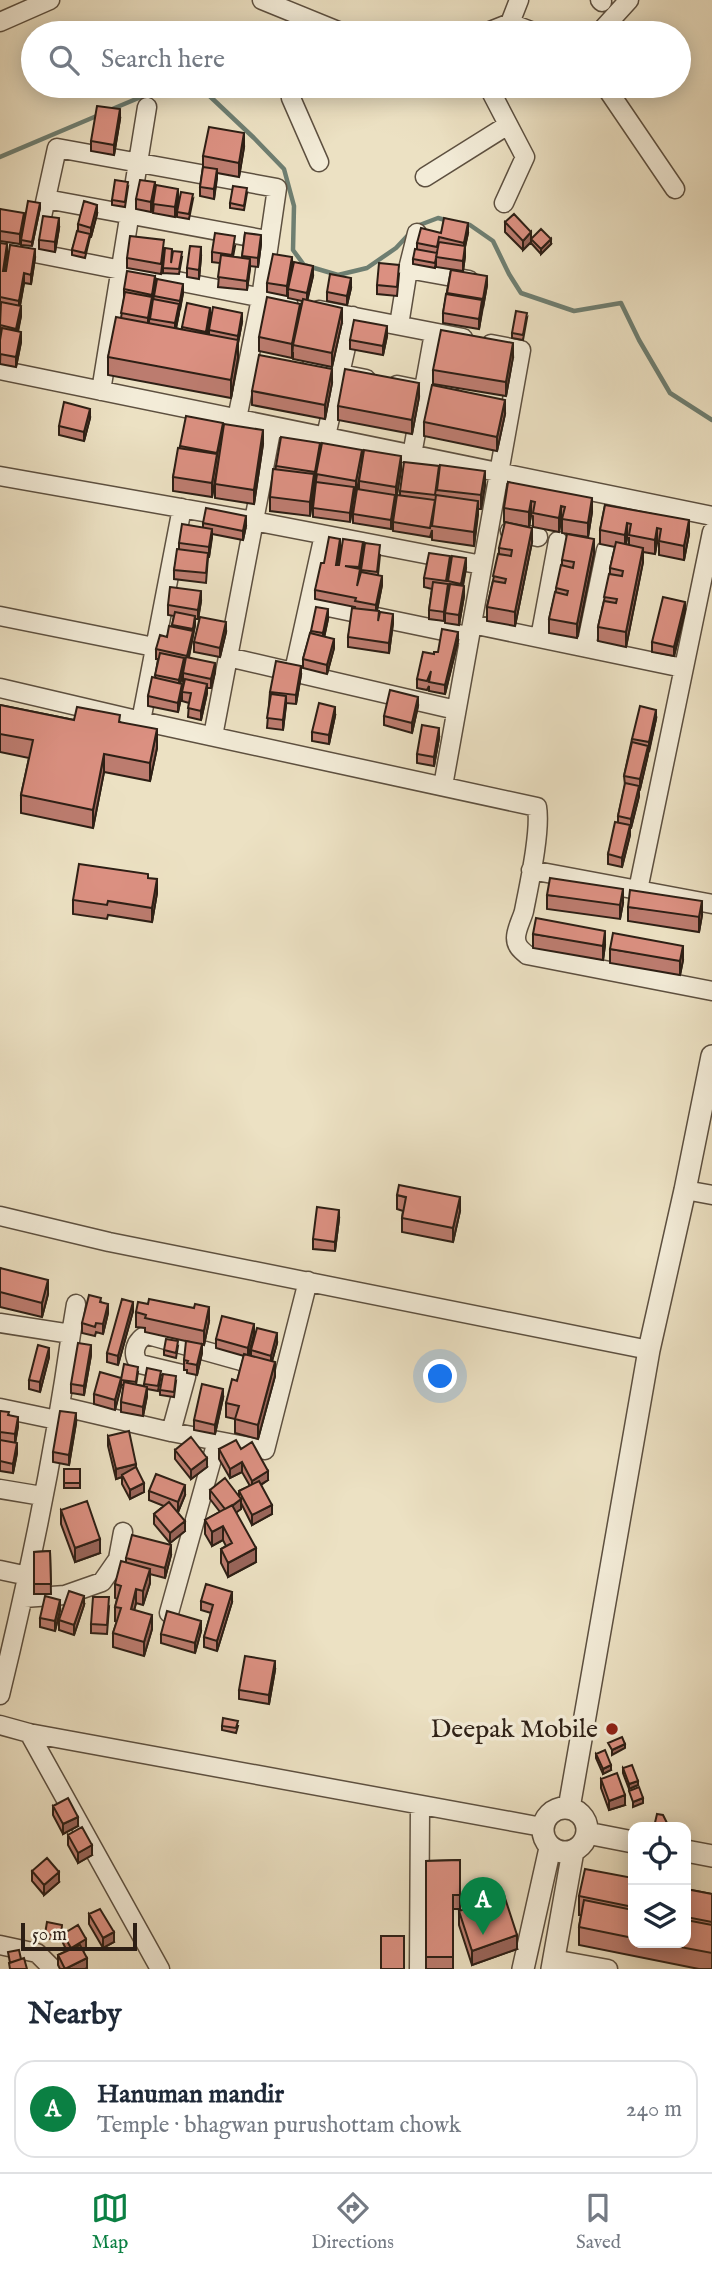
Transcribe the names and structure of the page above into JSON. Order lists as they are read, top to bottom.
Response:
{
  "places": ["Deepak Mobile"],
  "scale_bar": "50 m",
  "page": {
    "search": "Search here",
    "pins": "A",
    "scale": "50 m",
    "heading": "Nearby",
    "list": [
      {
        "mark": "A",
        "name": "Hanuman mandir",
        "note": "Temple · bhagwan purushottam chowk",
        "value": "240 m"
      }
    ],
    "nav": ["Map", "Directions", "Saved"]
  }
}
